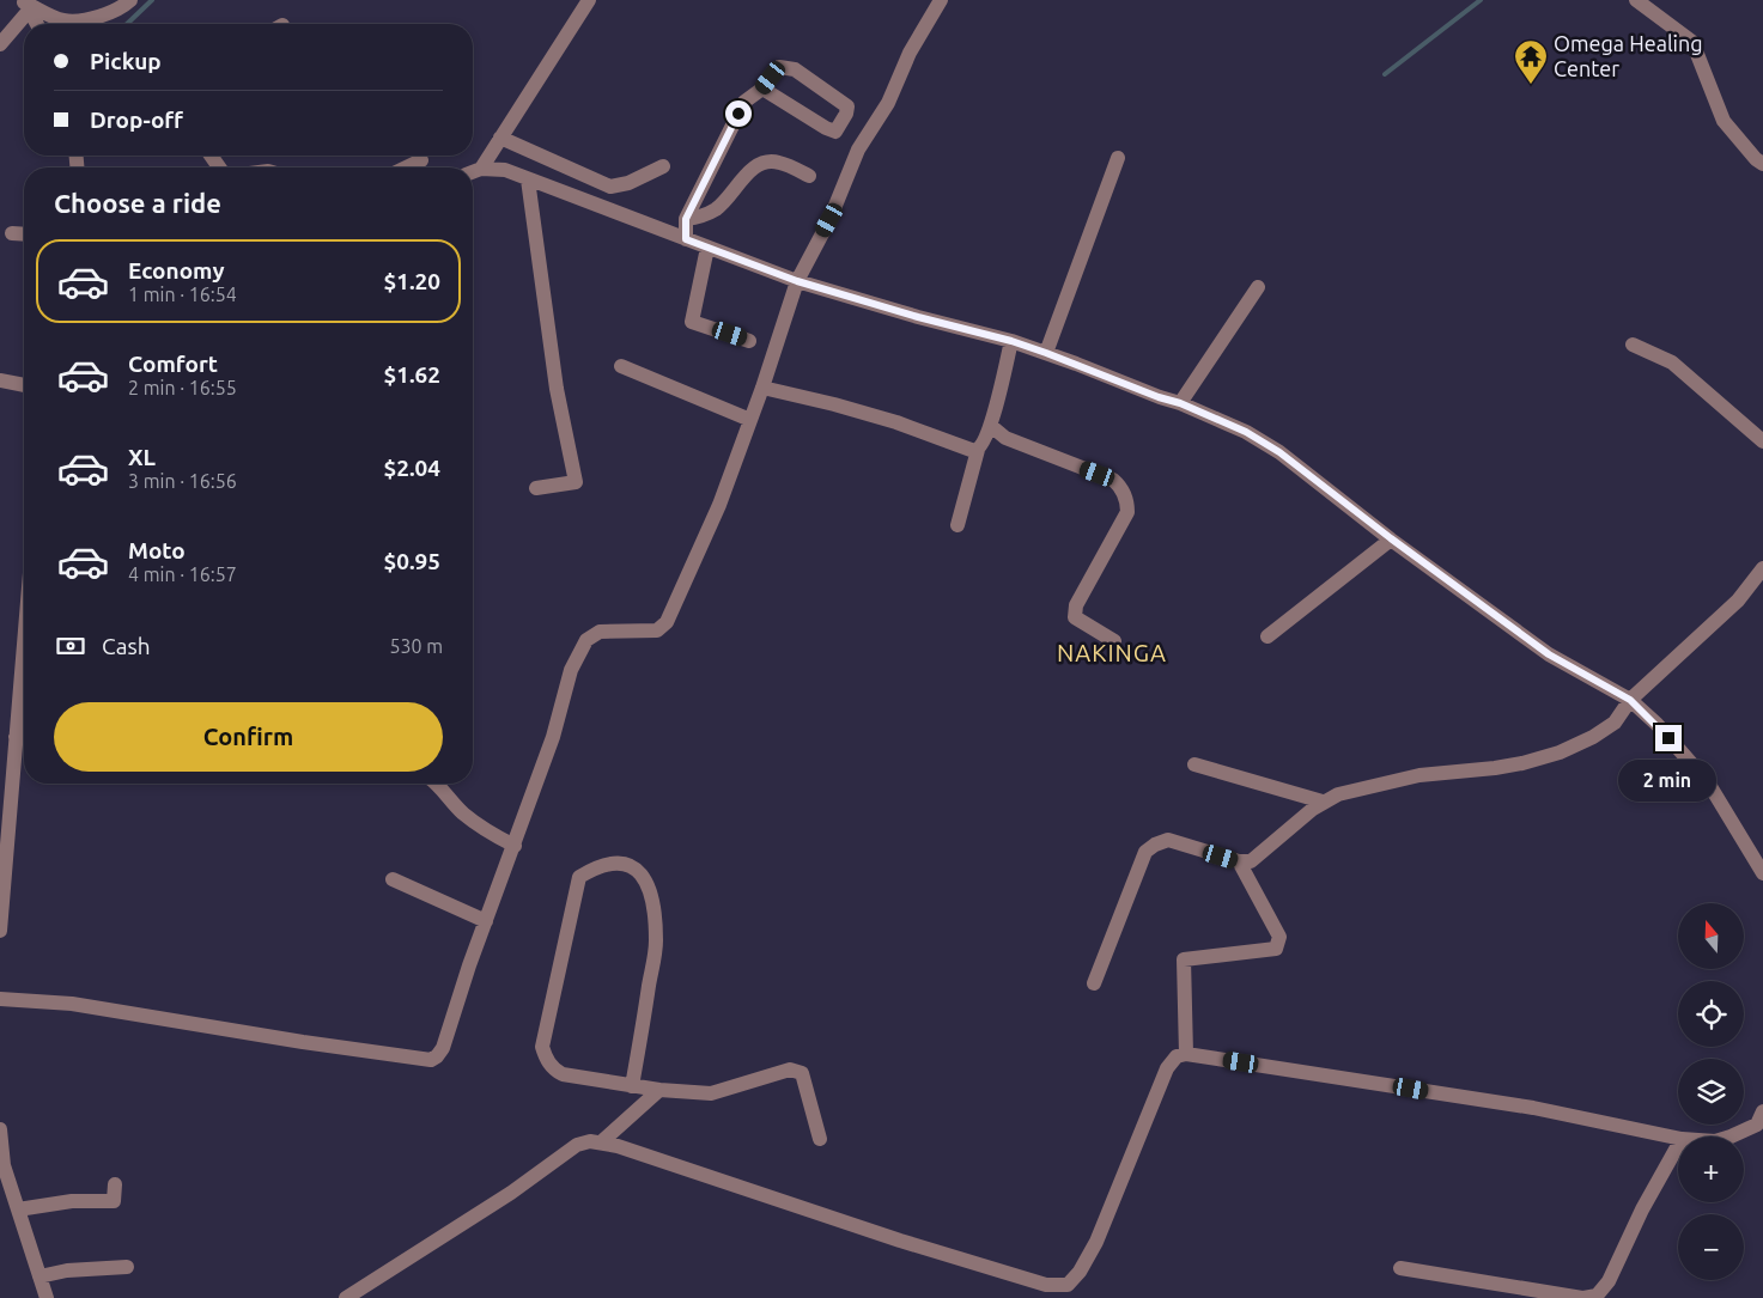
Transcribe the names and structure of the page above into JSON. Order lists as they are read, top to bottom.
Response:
{
  "districts": ["NAKINGA"],
  "places": {
    "temple": ["Omega Healing Center"]
  },
  "north": "top",
  "page": {
    "banner": ["Pickup", "Drop-off"],
    "heading": "Choose a ride",
    "list": [
      {
        "name": "Economy",
        "note": "1 min · 16:54",
        "value": "$1.20"
      },
      {
        "name": "Comfort",
        "note": "2 min · 16:55",
        "value": "$1.62"
      },
      {
        "name": "XL",
        "note": "3 min · 16:56",
        "value": "$2.04"
      },
      {
        "name": "Moto",
        "note": "4 min · 16:57",
        "value": "$0.95"
      }
    ],
    "pay": ["Cash", "530 m"],
    "buttons": "Confirm",
    "bubble": "2 min",
    "map_buttons": ["+", "−"]
  }
}
